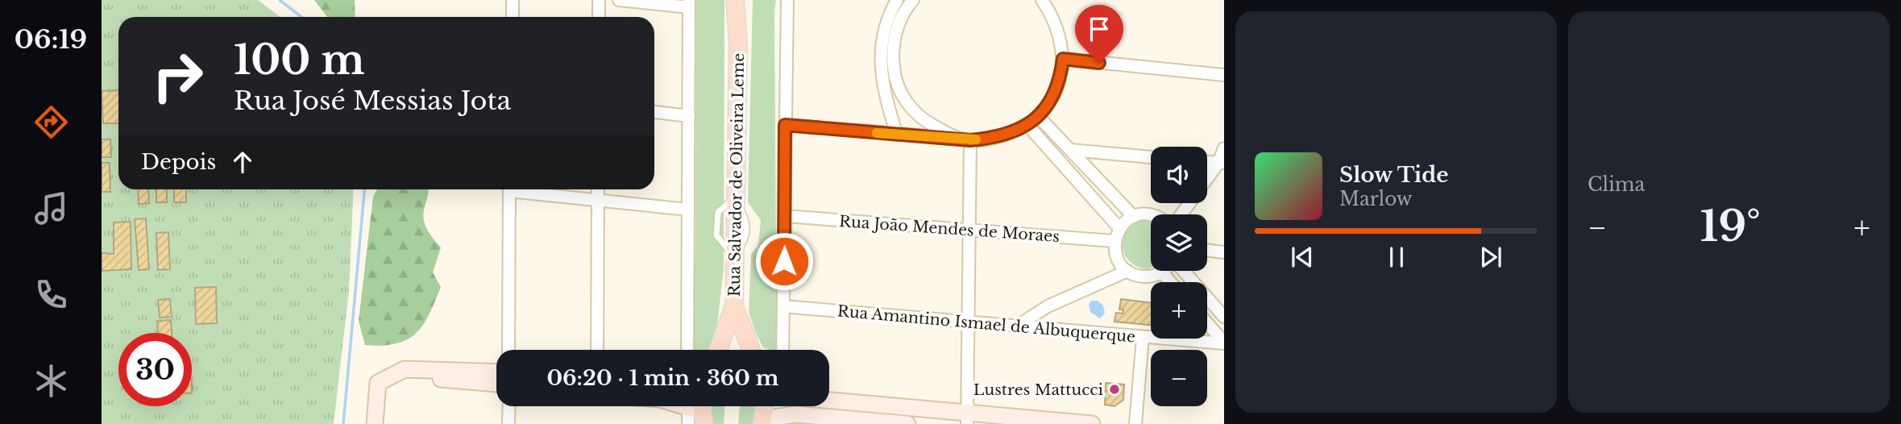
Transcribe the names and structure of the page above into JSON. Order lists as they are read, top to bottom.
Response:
{
  "streets": {
    "main road": ["Rua Salvador de Oliveira Leme"],
    "street": ["Rua João Mendes de Moraes", "Rua Amantino Ismael de Albuquerque"]
  },
  "places": ["Lustres Mattucci"],
  "page": {
    "tabs": "06:19",
    "tile": "Clima",
    "turn": ["100 m", "Rua José Messias Jota"],
    "then": "Depois",
    "map_buttons": ["+", "−"],
    "song": ["Slow Tide", "Marlow"],
    "heat": ["−", "19°", "+"],
    "limit": "30",
    "trip": "06:20 · 1 min · 360 m"
  }
}
